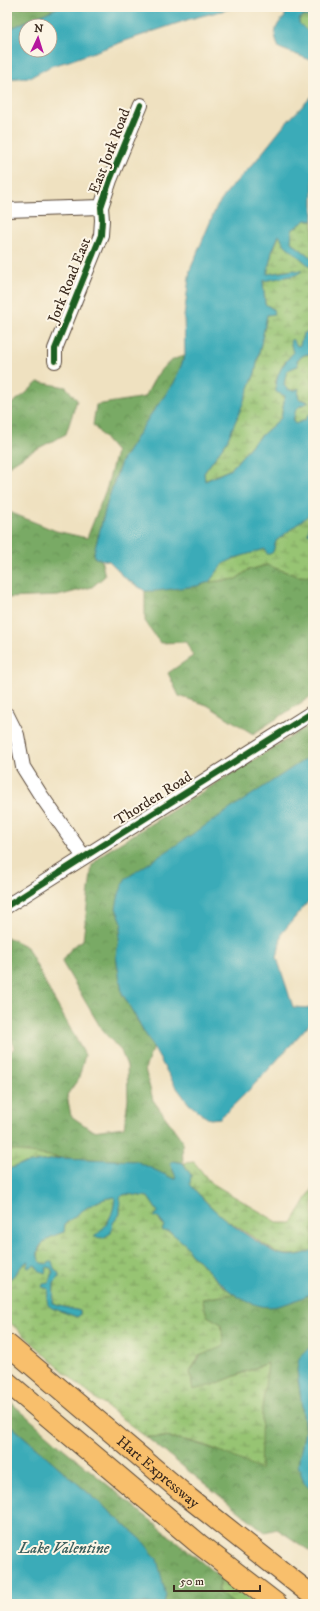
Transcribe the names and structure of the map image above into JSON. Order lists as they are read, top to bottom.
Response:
{
  "streets": {
    "highway": ["Hart Expressway"],
    "street": ["East Jork Road", "Jork Road East", "Thorden Road"]
  },
  "crossings": [
    ["East Jork Road", "Jork Road East"]
  ],
  "water": ["Lake Valentine"],
  "scale_bar": "50 m",
  "north": "top"
}
